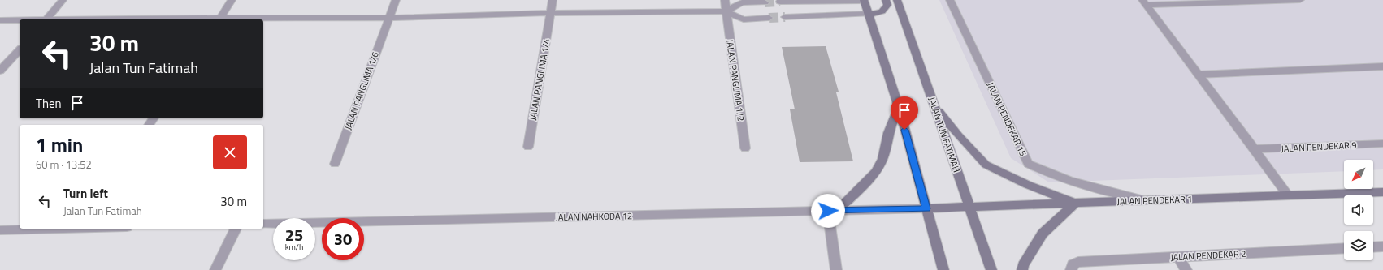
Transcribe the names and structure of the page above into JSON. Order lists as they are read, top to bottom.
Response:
{
  "streets": {
    "main road": ["JALAN TUN FATIMAH", "JALAN PENDEKAR 1"],
    "street": [
      "JALAN PANGLIMA 1/4",
      "JALAN PANGLIMA 1/2",
      "JALAN PANGLIMA 1/6",
      "JALAN PENDEKAR 15",
      "JALAN PENDEKAR 9",
      "JALAN NAHKODA 12",
      "JALAN PENDEKAR 2"
    ]
  },
  "crossings": [
    ["JALAN PENDEKAR 15", "JALAN PENDEKAR 1"],
    ["JALAN TUN FATIMAH", "JALAN PENDEKAR 1"],
    ["JALAN PENDEKAR 1", "JALAN NAHKODA 12"]
  ],
  "north": "bottom left",
  "page": {
    "turn": ["30 m", "Jalan Tun Fatimah"],
    "then": "Then",
    "heading": ["1 min", "60 m · 13:52"],
    "list": [
      {
        "name": "Turn left",
        "note": "Jalan Tun Fatimah",
        "value": "30 m"
      }
    ],
    "speed": "25 km/h",
    "limit": "30"
  }
}
